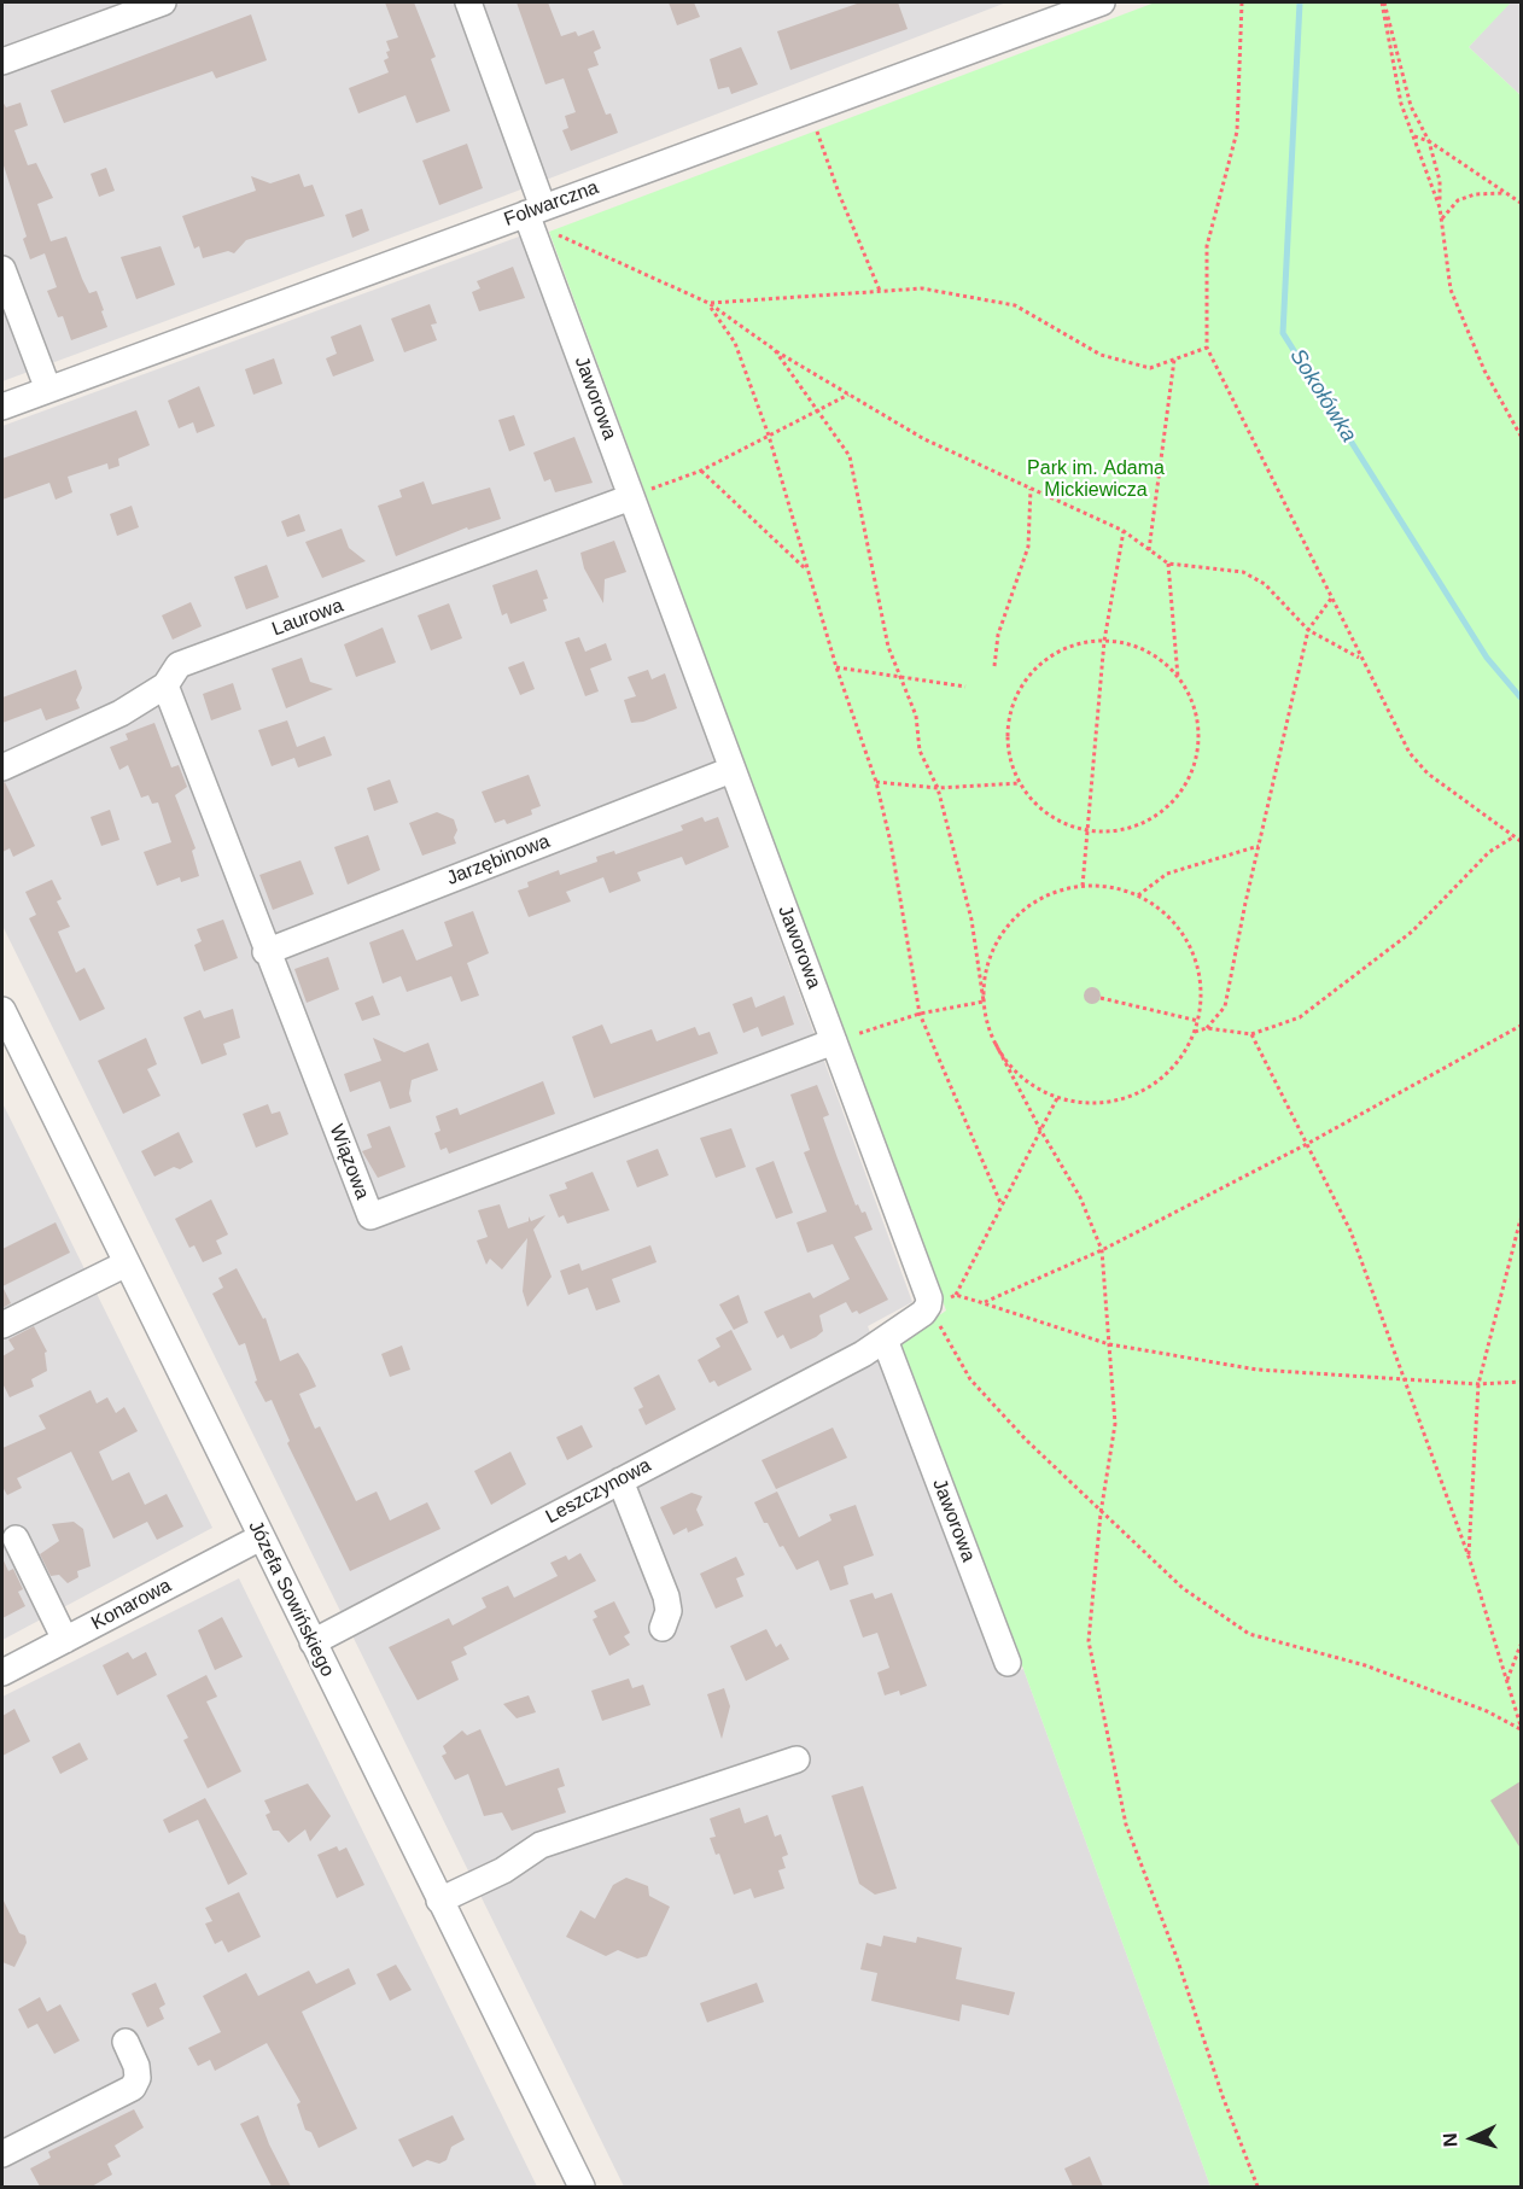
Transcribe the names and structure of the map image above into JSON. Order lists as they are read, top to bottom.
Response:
{
  "streets": {
    "street": [
      "Folwarczna",
      "Jaworowa",
      "Laurowa",
      "Jarzębinowa",
      "Wiązowa",
      "Leszczynowa",
      "Józefa Sowińskiego",
      "Konarowa"
    ]
  },
  "crossings": [
    ["Folwarczna", "Jaworowa"],
    ["Jaworowa", "Laurowa"],
    ["Jaworowa", "Jarzębinowa"],
    ["Jaworowa", "Wiązowa"],
    ["Jaworowa", "Leszczynowa"],
    ["Laurowa", "Wiązowa"],
    ["Jarzębinowa", "Wiązowa"],
    ["Leszczynowa", "Józefa Sowińskiego"],
    ["Józefa Sowińskiego", "Konarowa"]
  ],
  "water": ["Sokołówka"],
  "parks": ["Park im. Adama Mickiewicza"],
  "north": "left"
}
